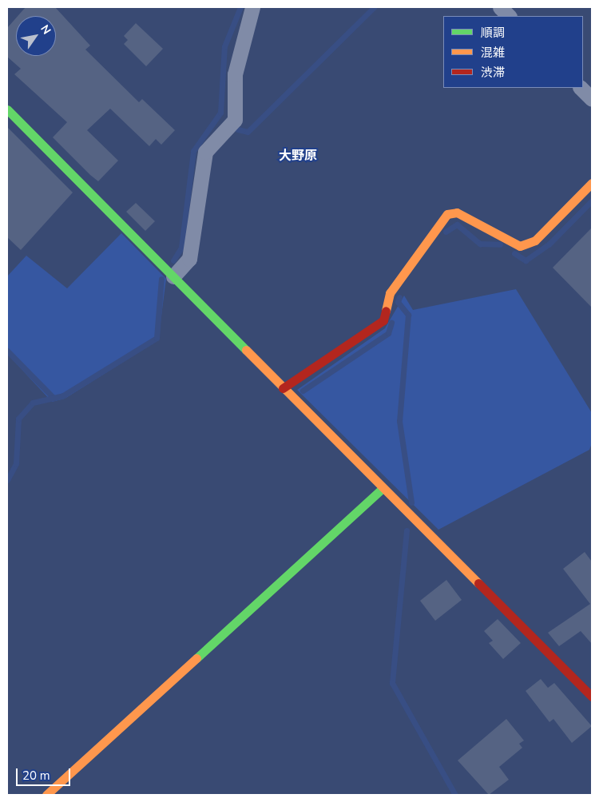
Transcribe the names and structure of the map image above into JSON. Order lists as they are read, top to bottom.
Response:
{
  "districts": ["大野原"],
  "legend": ["順調", "混雑", "渋滞"],
  "scale_bar": "20 m",
  "north": "top right"
}
